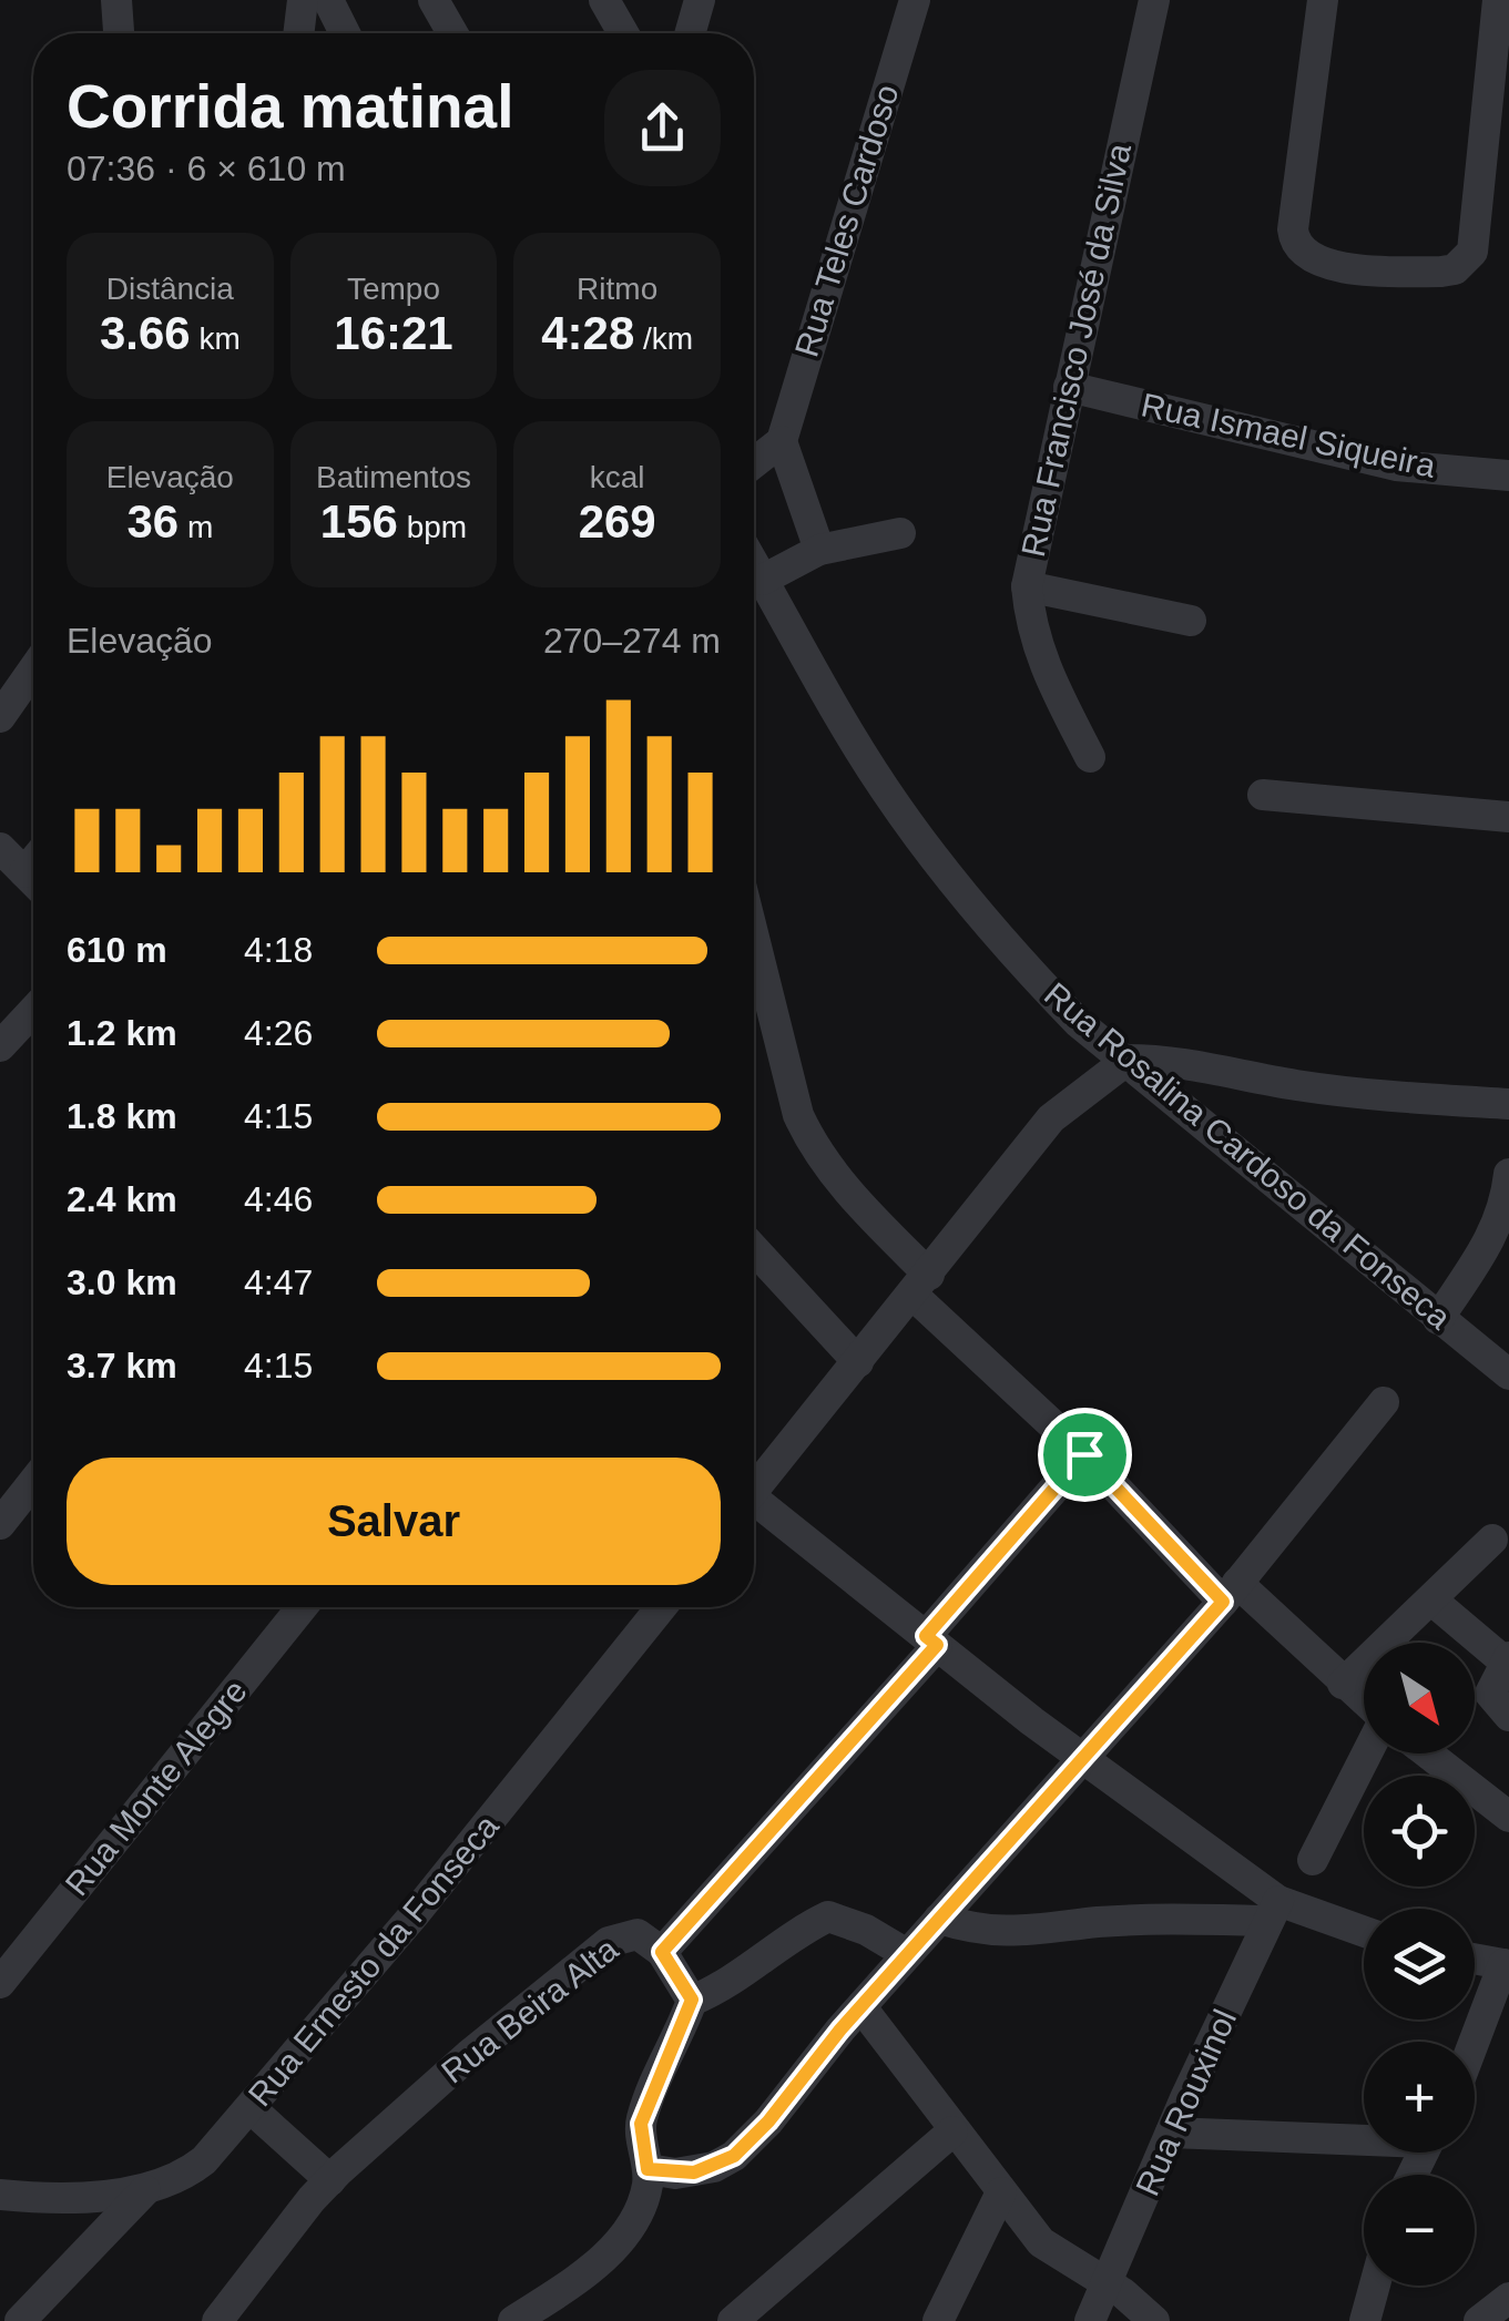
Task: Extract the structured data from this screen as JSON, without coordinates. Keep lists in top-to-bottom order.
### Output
{
  "streets": {
    "street": [
      "Rua Teles Cardoso",
      "Rua Francisco José da Silva",
      "Rua Ismael Siqueira",
      "Rua Rosalina Cardoso da Fonseca",
      "Rua Monte Alegre",
      "Rua Ernesto da Fonseca",
      "Rua Beira Alta",
      "Rua Rouxinol"
    ]
  },
  "crossings": [
    ["Rua Francisco José da Silva", "Rua Ismael Siqueira"]
  ],
  "north": "bottom right",
  "page": {
    "heading": ["Corrida matinal", "07:36 · 6 × 610 m"],
    "stats": [
      ["Distância", "3.66 km"],
      ["Tempo", "16:21"],
      ["Ritmo", "4:28 /km"],
      ["Elevação", "36 m"],
      ["Batimentos", "156 bpm"],
      ["kcal", "269"]
    ],
    "chart": ["Elevação", "270–274 m"],
    "list": [
      {
        "name": "610 m",
        "note": "4:18"
      },
      {
        "name": "1.2 km",
        "note": "4:26"
      },
      {
        "name": "1.8 km",
        "note": "4:15"
      },
      {
        "name": "2.4 km",
        "note": "4:46"
      },
      {
        "name": "3.0 km",
        "note": "4:47"
      },
      {
        "name": "3.7 km",
        "note": "4:15"
      }
    ],
    "buttons": "Salvar",
    "map_buttons": ["+", "−"]
  }
}
